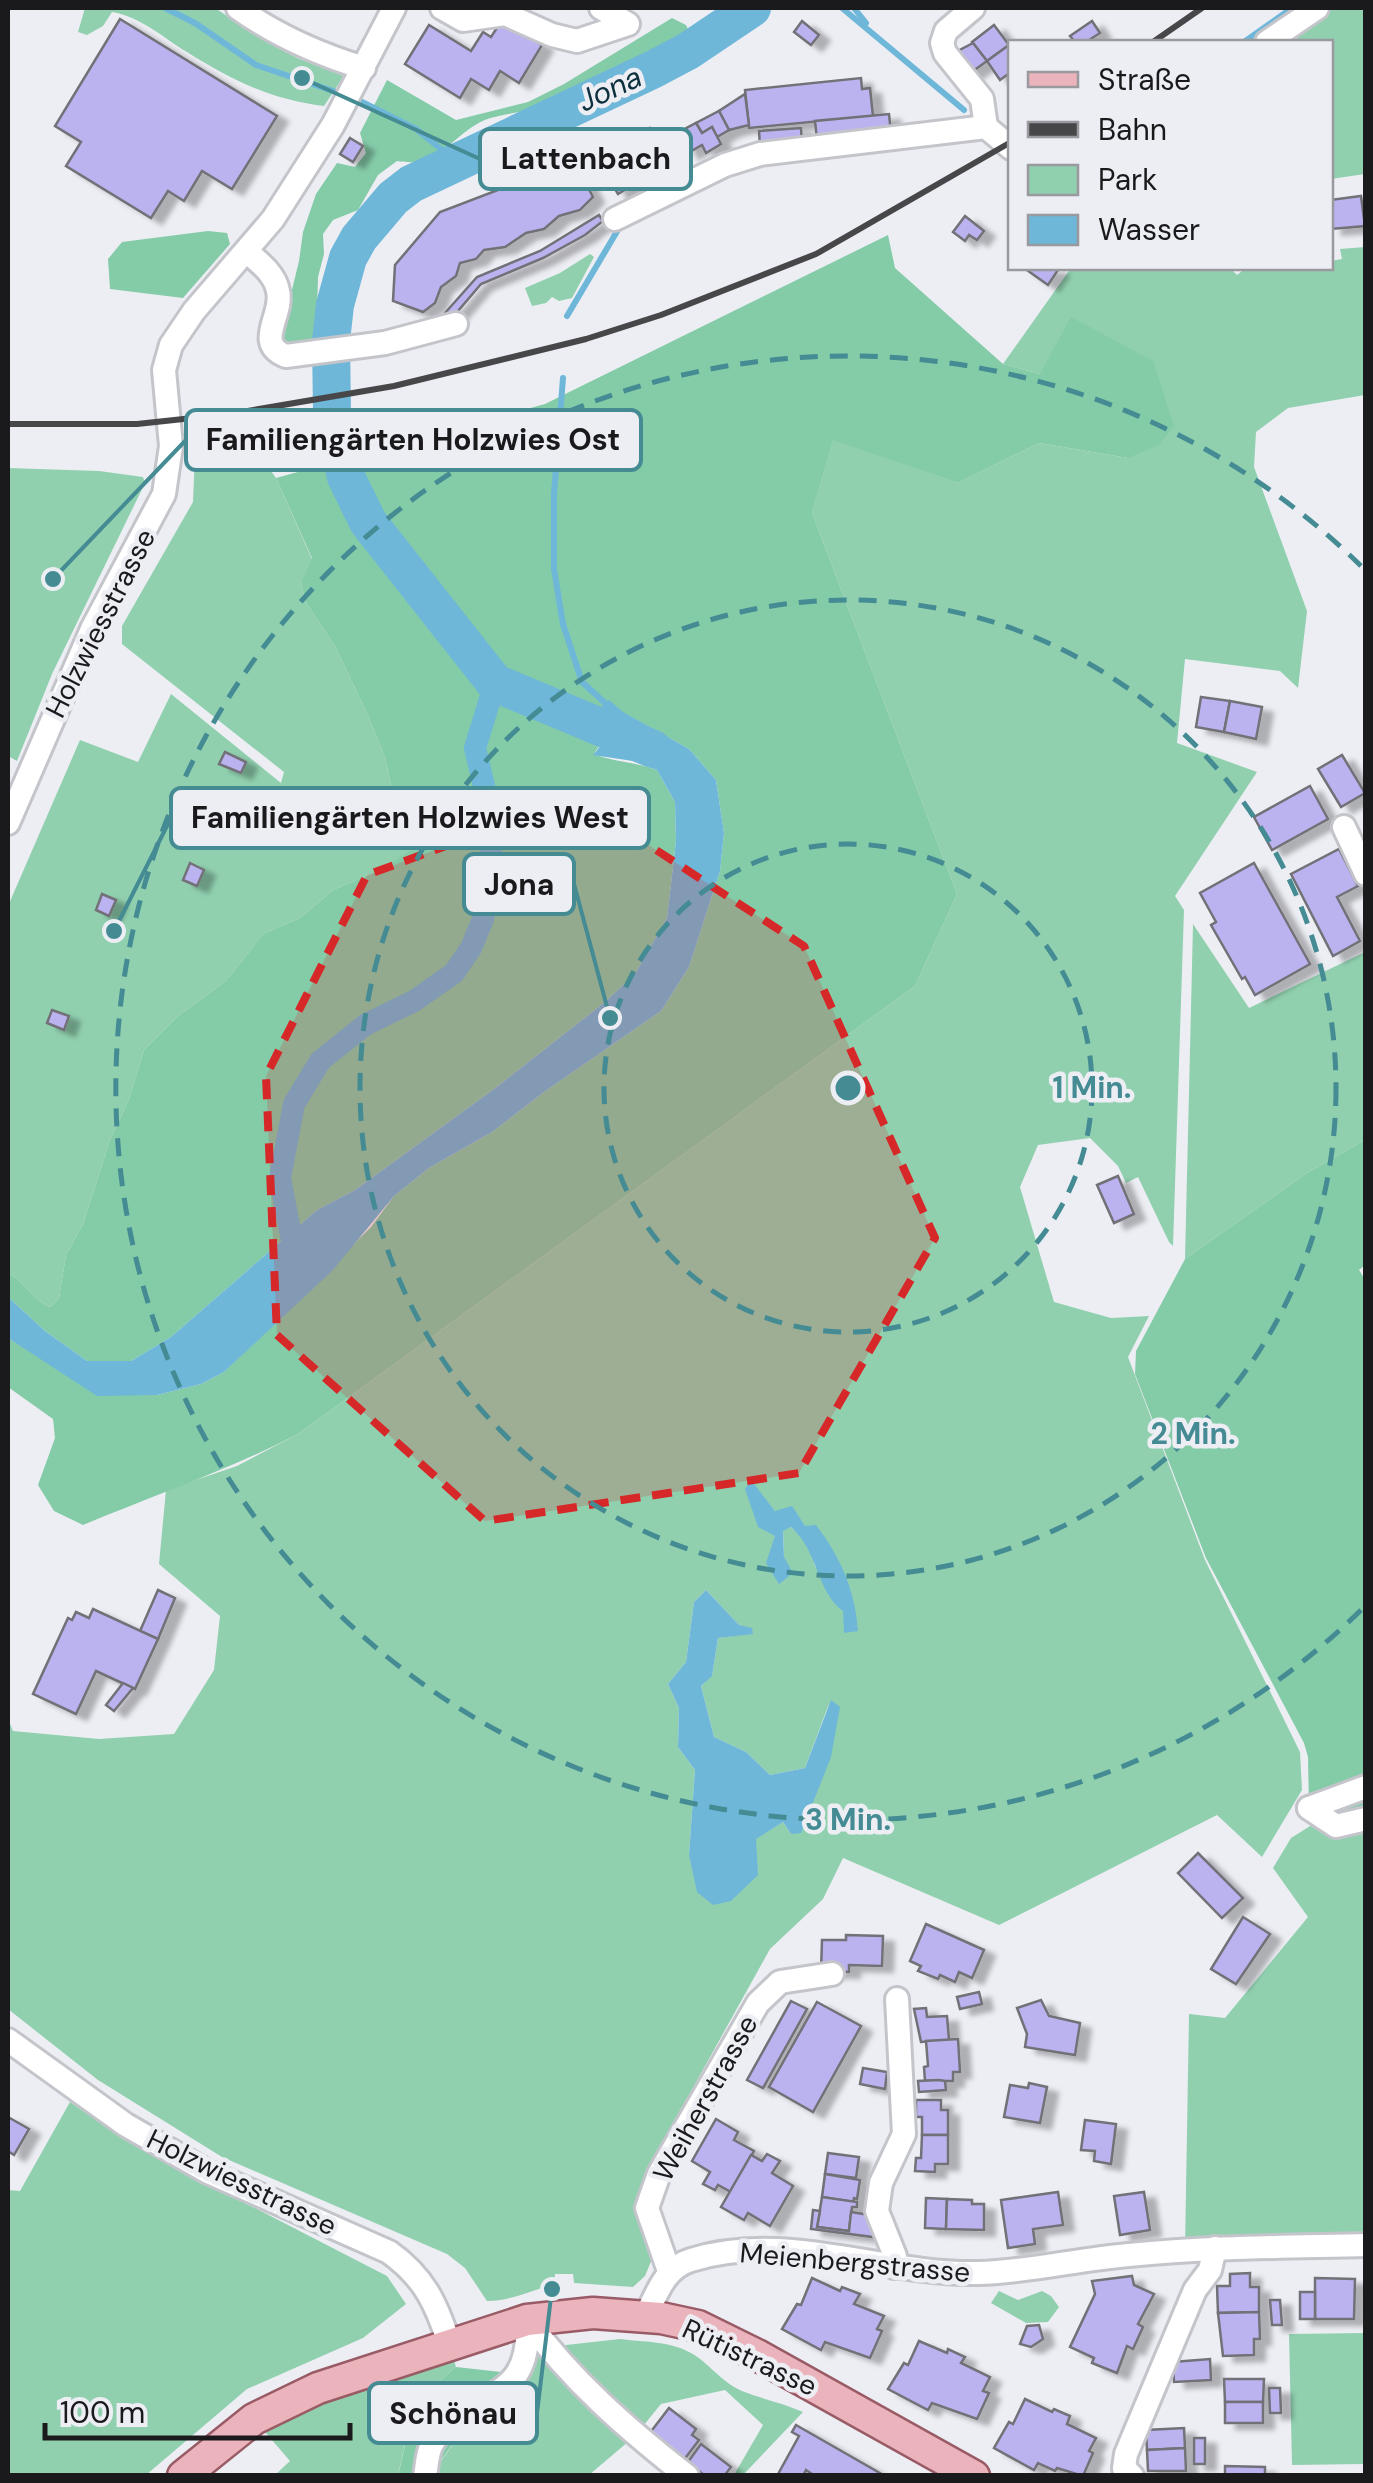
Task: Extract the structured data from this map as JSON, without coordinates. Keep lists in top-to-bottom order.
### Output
{
  "streets": {
    "main road": ["Rütistrasse"],
    "street": ["Holzwiesstrasse", "Weiherstrasse", "Meienbergstrasse"]
  },
  "crossings": [
    ["Holzwiesstrasse", "Rütistrasse"],
    ["Weiherstrasse", "Meienbergstrasse"]
  ],
  "water": ["Jona"],
  "places": [
    "Lattenbach",
    "Familiengärten Holzwies Ost",
    "Familiengärten Holzwies West",
    "Jona",
    "Schönau"
  ],
  "legend": [
    "Straße",
    "Bahn",
    "Park",
    "Wasser"
  ],
  "scale_bar": "100 m",
  "rings": ["1 Min.", "2 Min.", "3 Min."]
}
